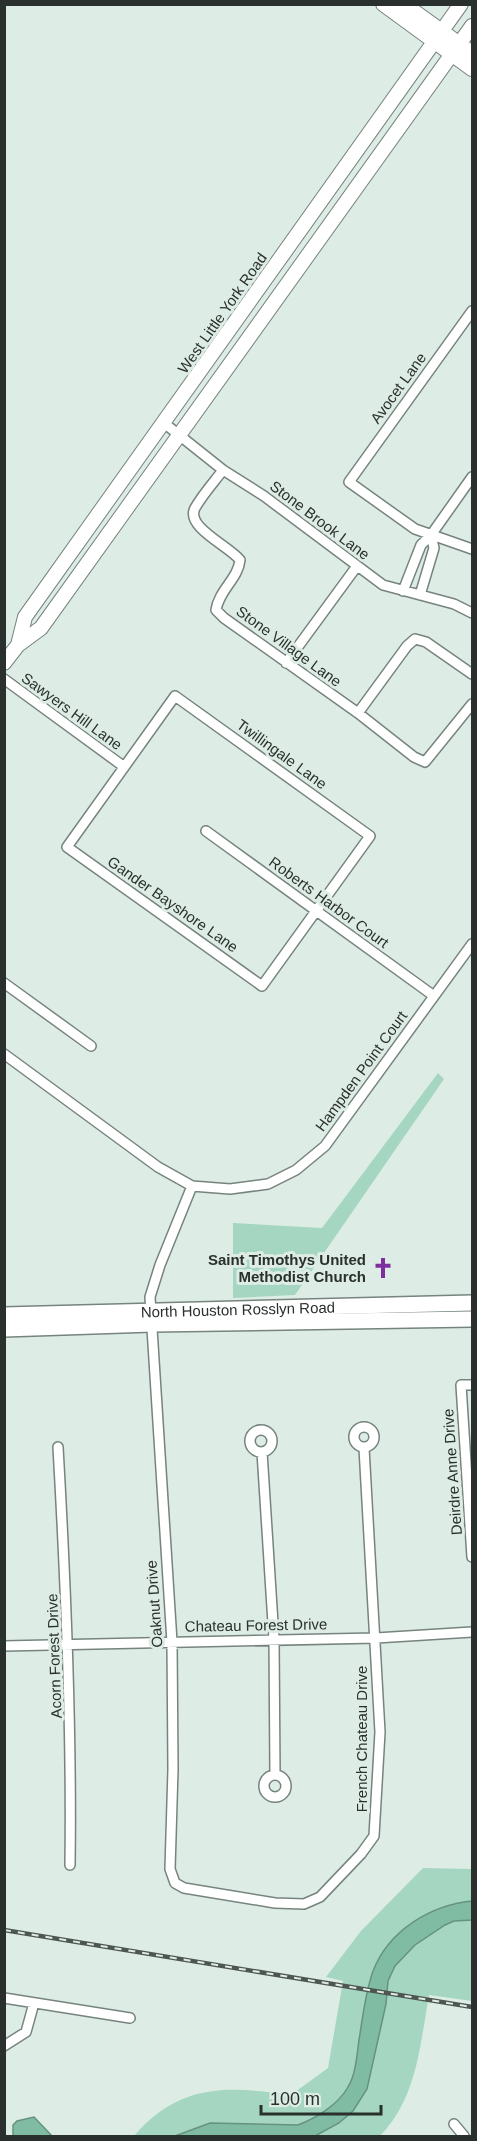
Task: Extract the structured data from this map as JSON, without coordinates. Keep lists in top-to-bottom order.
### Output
{
  "streets": {
    "main road": ["West Little York Road", "North Houston Rosslyn Road"],
    "street": [
      "Avocet Lane",
      "Stone Brook Lane",
      "Stone Village Lane",
      "Sawyers Hill Lane",
      "Twillingale Lane",
      "Roberts Harbor Court",
      "Gander Bayshore Lane",
      "Hampden Point Court",
      "Deirdre Anne Drive",
      "Oaknut Drive",
      "Chateau Forest Drive",
      "Acorn Forest Drive",
      "French Chateau Drive"
    ]
  },
  "crossings": [
    ["West Little York Road", "Stone Brook Lane"],
    ["Stone Brook Lane", "Stone Village Lane"],
    ["Sawyers Hill Lane", "Twillingale Lane"],
    ["Sawyers Hill Lane", "Gander Bayshore Lane"],
    ["Twillingale Lane", "Roberts Harbor Court"],
    ["Twillingale Lane", "Gander Bayshore Lane"],
    ["Roberts Harbor Court", "Gander Bayshore Lane"],
    ["Roberts Harbor Court", "Hampden Point Court"],
    ["Hampden Point Court", "Oaknut Drive"],
    ["North Houston Rosslyn Road", "Oaknut Drive"],
    ["Oaknut Drive", "Chateau Forest Drive"],
    ["Oaknut Drive", "French Chateau Drive"],
    ["Chateau Forest Drive", "Acorn Forest Drive"],
    ["Chateau Forest Drive", "French Chateau Drive"]
  ],
  "places": {
    "church": ["Saint Timothys United Methodist Church"]
  },
  "scale_bar": "100 m"
}
